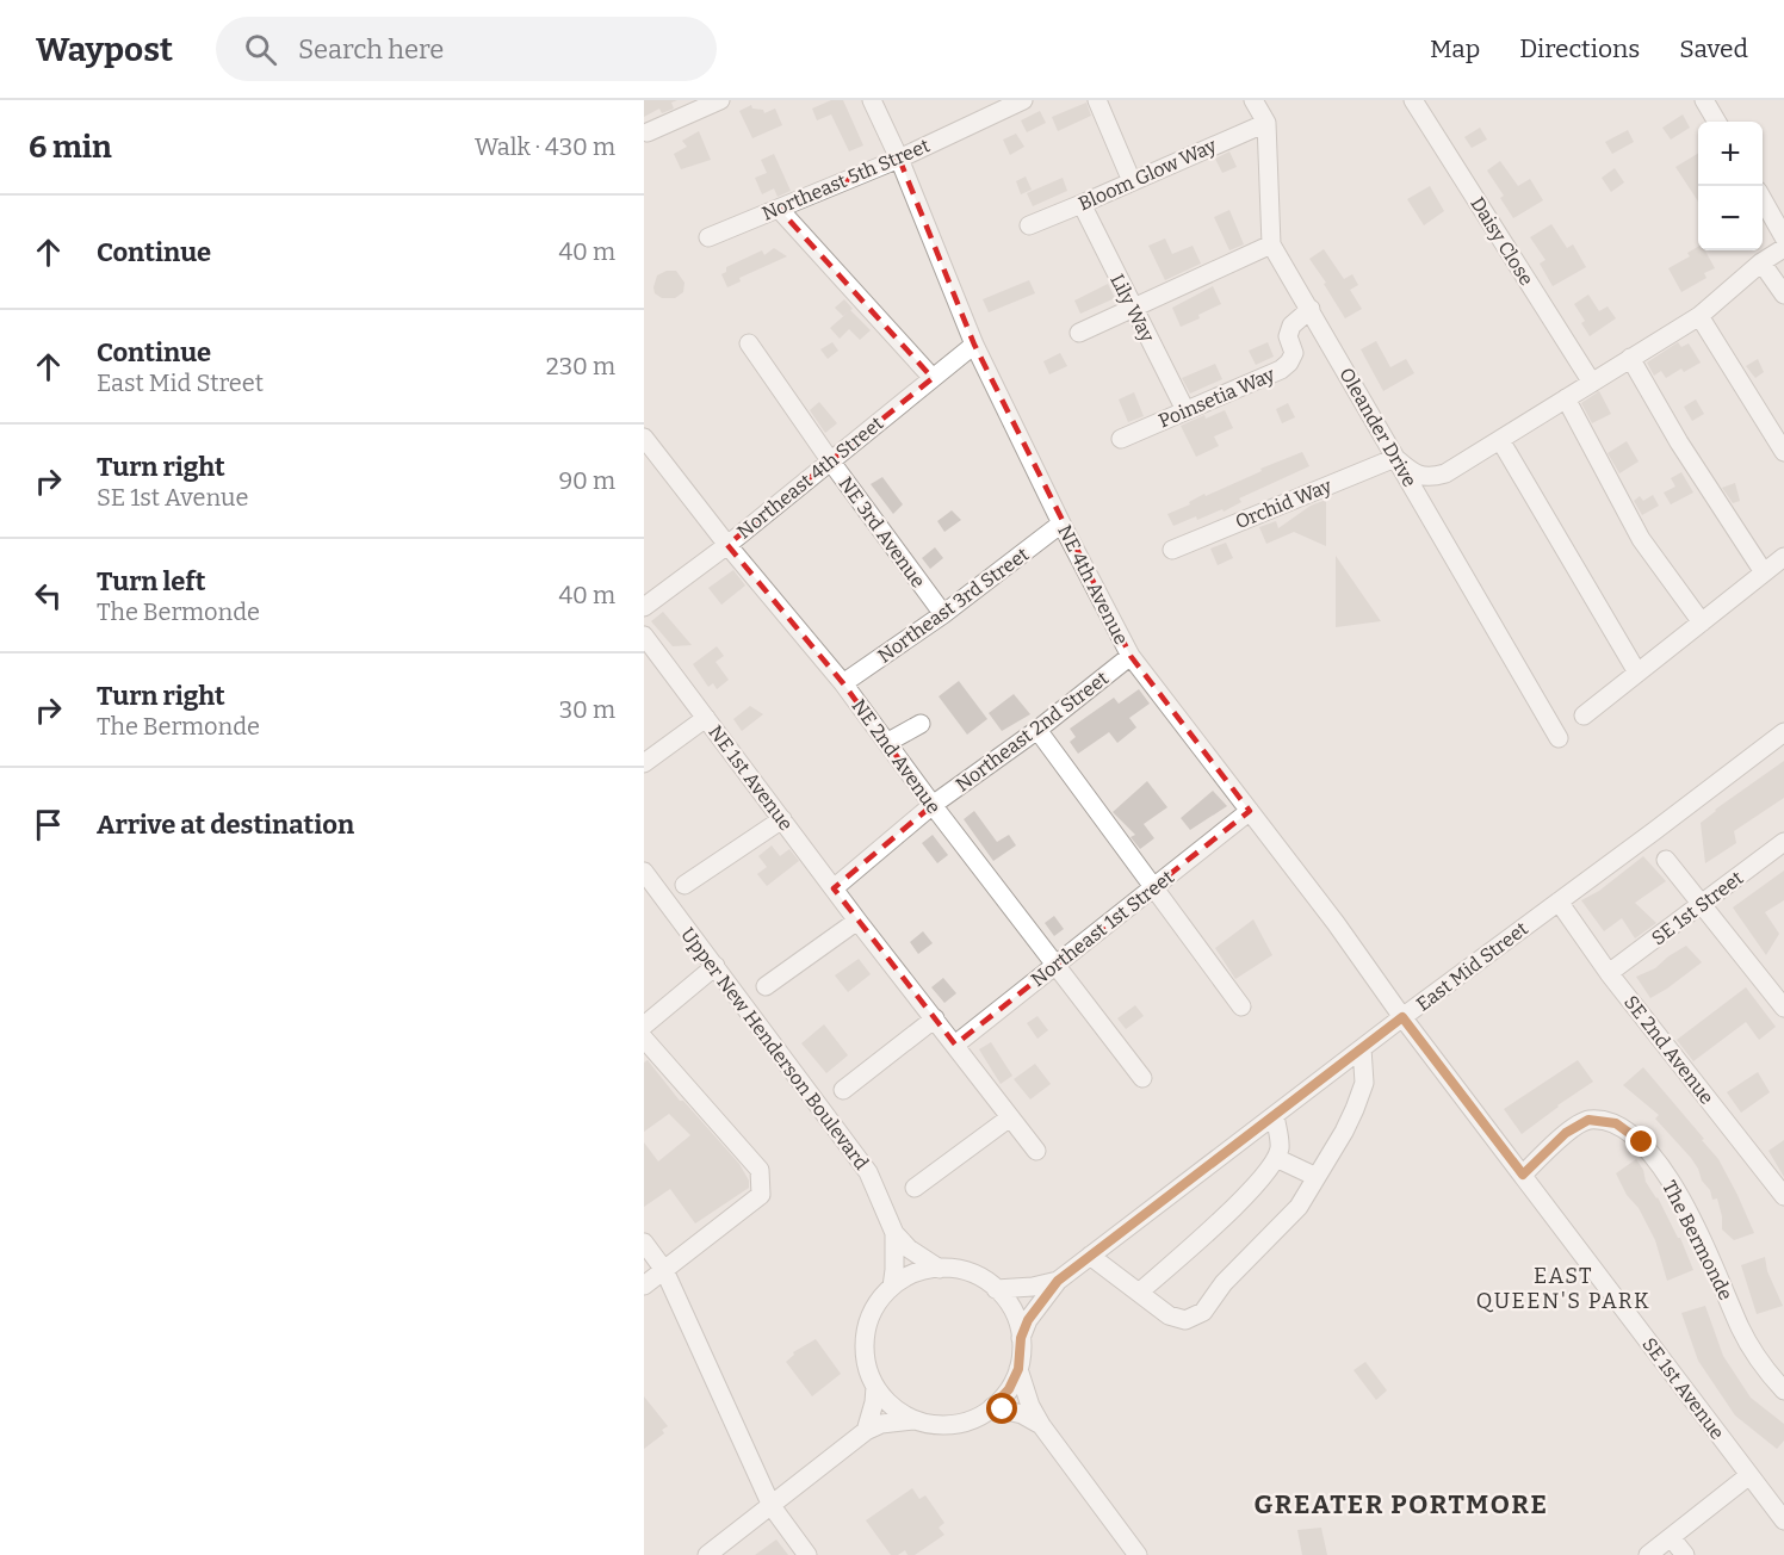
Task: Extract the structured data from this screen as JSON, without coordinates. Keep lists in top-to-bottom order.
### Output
{
  "streets": {
    "street": [
      "Bloom Glow Way",
      "Northeast 5th Street",
      "Daisy Close",
      "Lily Way",
      "Poinsetia Way",
      "Oleander Drive",
      "Northeast 4th Street",
      "Orchid Way",
      "NE 3rd Avenue",
      "NE 4th Avenue",
      "Northeast 3rd Street",
      "Northeast 2nd Street",
      "NE 2nd Avenue",
      "NE 1st Avenue",
      "SE 1st Street",
      "Northeast 1st Street",
      "East Mid Street",
      "Upper New Henderson Boulevard",
      "SE 2nd Avenue",
      "The Bermonde",
      "SE 1st Avenue"
    ]
  },
  "crossings": [
    ["Bloom Glow Way", "Lily Way"],
    ["Bloom Glow Way", "Oleander Drive"],
    ["Northeast 5th Street", "NE 4th Avenue"],
    ["Lily Way", "Poinsetia Way"],
    ["Poinsetia Way", "Oleander Drive"],
    ["Oleander Drive", "Orchid Way"],
    ["Northeast 4th Street", "NE 3rd Avenue"],
    ["Northeast 4th Street", "NE 4th Avenue"],
    ["Northeast 4th Street", "NE 2nd Avenue"],
    ["NE 3rd Avenue", "Northeast 3rd Street"],
    ["NE 4th Avenue", "Northeast 3rd Street"],
    ["NE 4th Avenue", "Northeast 2nd Street"],
    ["NE 4th Avenue", "Northeast 1st Street"],
    ["NE 4th Avenue", "East Mid Street"],
    ["NE 4th Avenue", "SE 1st Avenue"],
    ["Northeast 3rd Street", "NE 2nd Avenue"],
    ["Northeast 2nd Street", "NE 2nd Avenue"],
    ["Northeast 2nd Street", "NE 1st Avenue"],
    ["NE 2nd Avenue", "Northeast 1st Street"],
    ["NE 1st Avenue", "Northeast 1st Street"],
    ["SE 1st Street", "SE 2nd Avenue"],
    ["East Mid Street", "Upper New Henderson Boulevard"],
    ["East Mid Street", "SE 2nd Avenue"],
    ["East Mid Street", "SE 1st Avenue"],
    ["The Bermonde", "SE 1st Avenue"]
  ],
  "districts": ["EAST QUEEN'S PARK", "GREATER PORTMORE"],
  "page": {
    "header": "Waypost",
    "search": "Search here",
    "nav": ["Map", "Directions", "Saved"],
    "heading": ["6 min", "Walk · 430 m"],
    "map_buttons": ["+", "−"],
    "list": [
      ["Continue", "40 m"],
      ["Continue", "East Mid Street", "230 m"],
      ["Turn right", "SE 1st Avenue", "90 m"],
      ["Turn left", "The Bermonde", "40 m"],
      ["Turn right", "The Bermonde", "30 m"],
      "Arrive at destination"
    ]
  }
}
